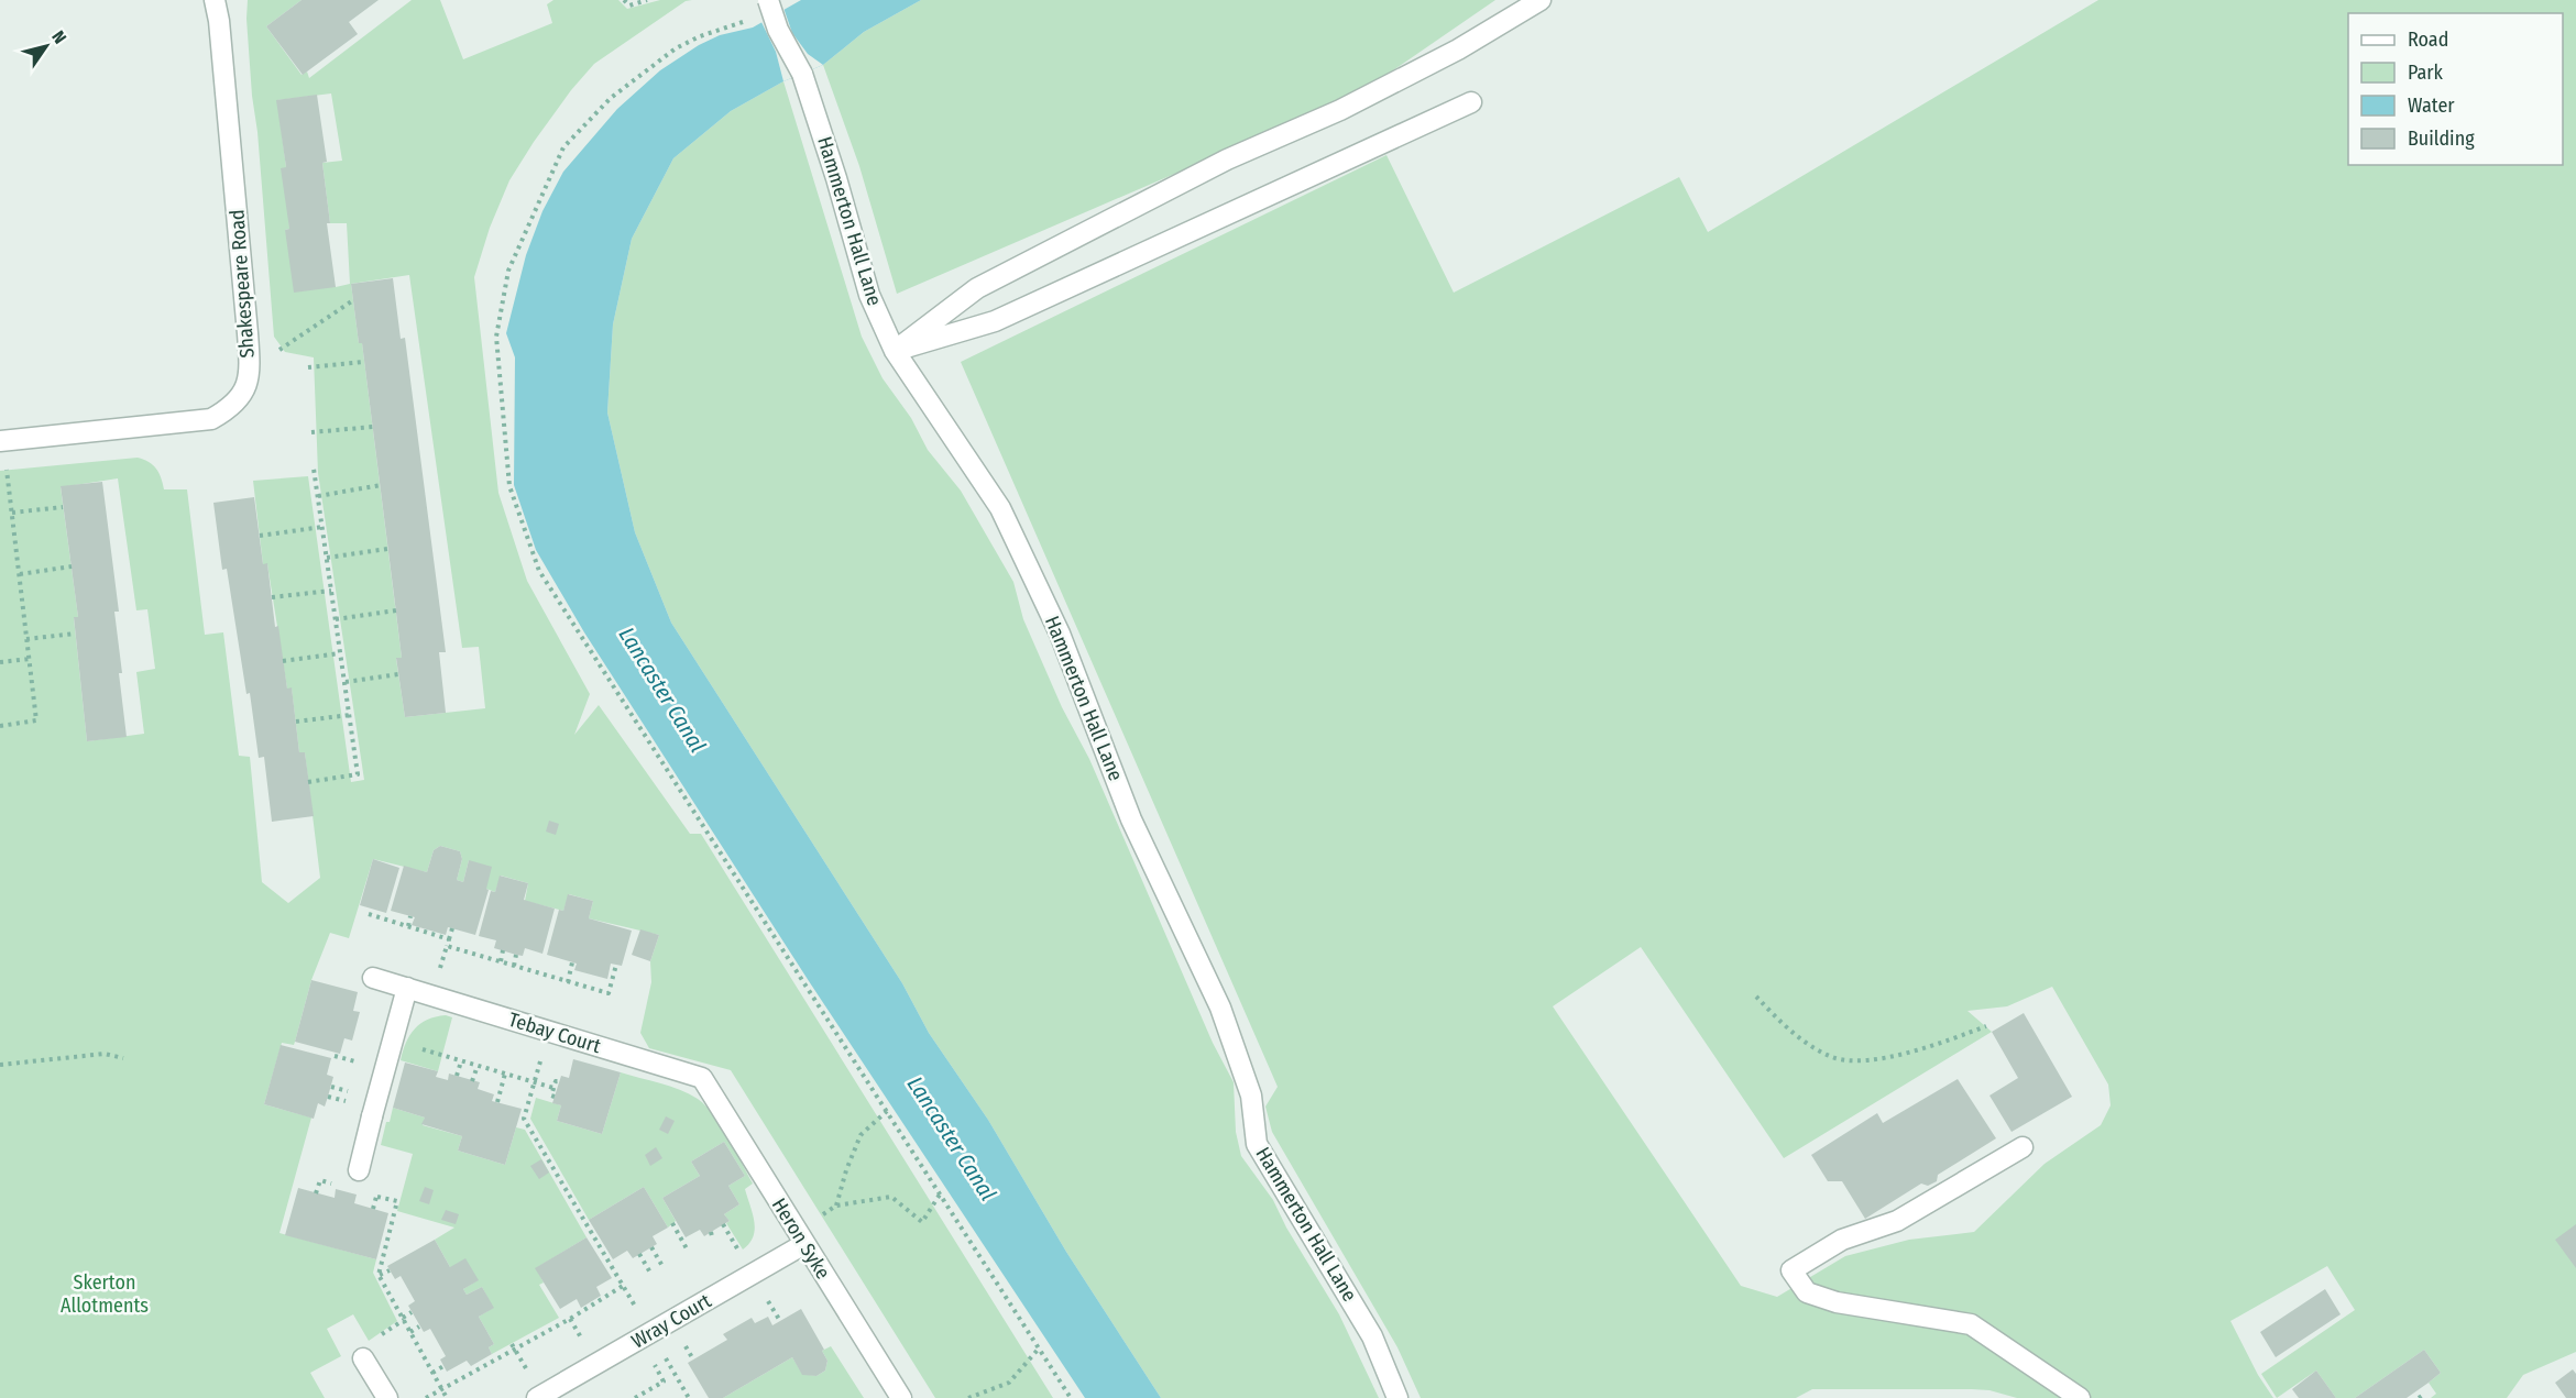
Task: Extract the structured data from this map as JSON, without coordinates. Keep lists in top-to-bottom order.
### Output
{
  "streets": {
    "street": [
      "Hammerton Hall Lane",
      "Shakespeare Road",
      "Tebay Court",
      "Heron Syke",
      "Wray Court"
    ]
  },
  "crossings": [
    ["Tebay Court", "Heron Syke"],
    ["Heron Syke", "Wray Court"]
  ],
  "water": ["Lancaster Canal"],
  "parks": ["Skerton Allotments"],
  "legend": [
    "Road",
    "Park",
    "Water",
    "Building"
  ],
  "north": "top right"
}
